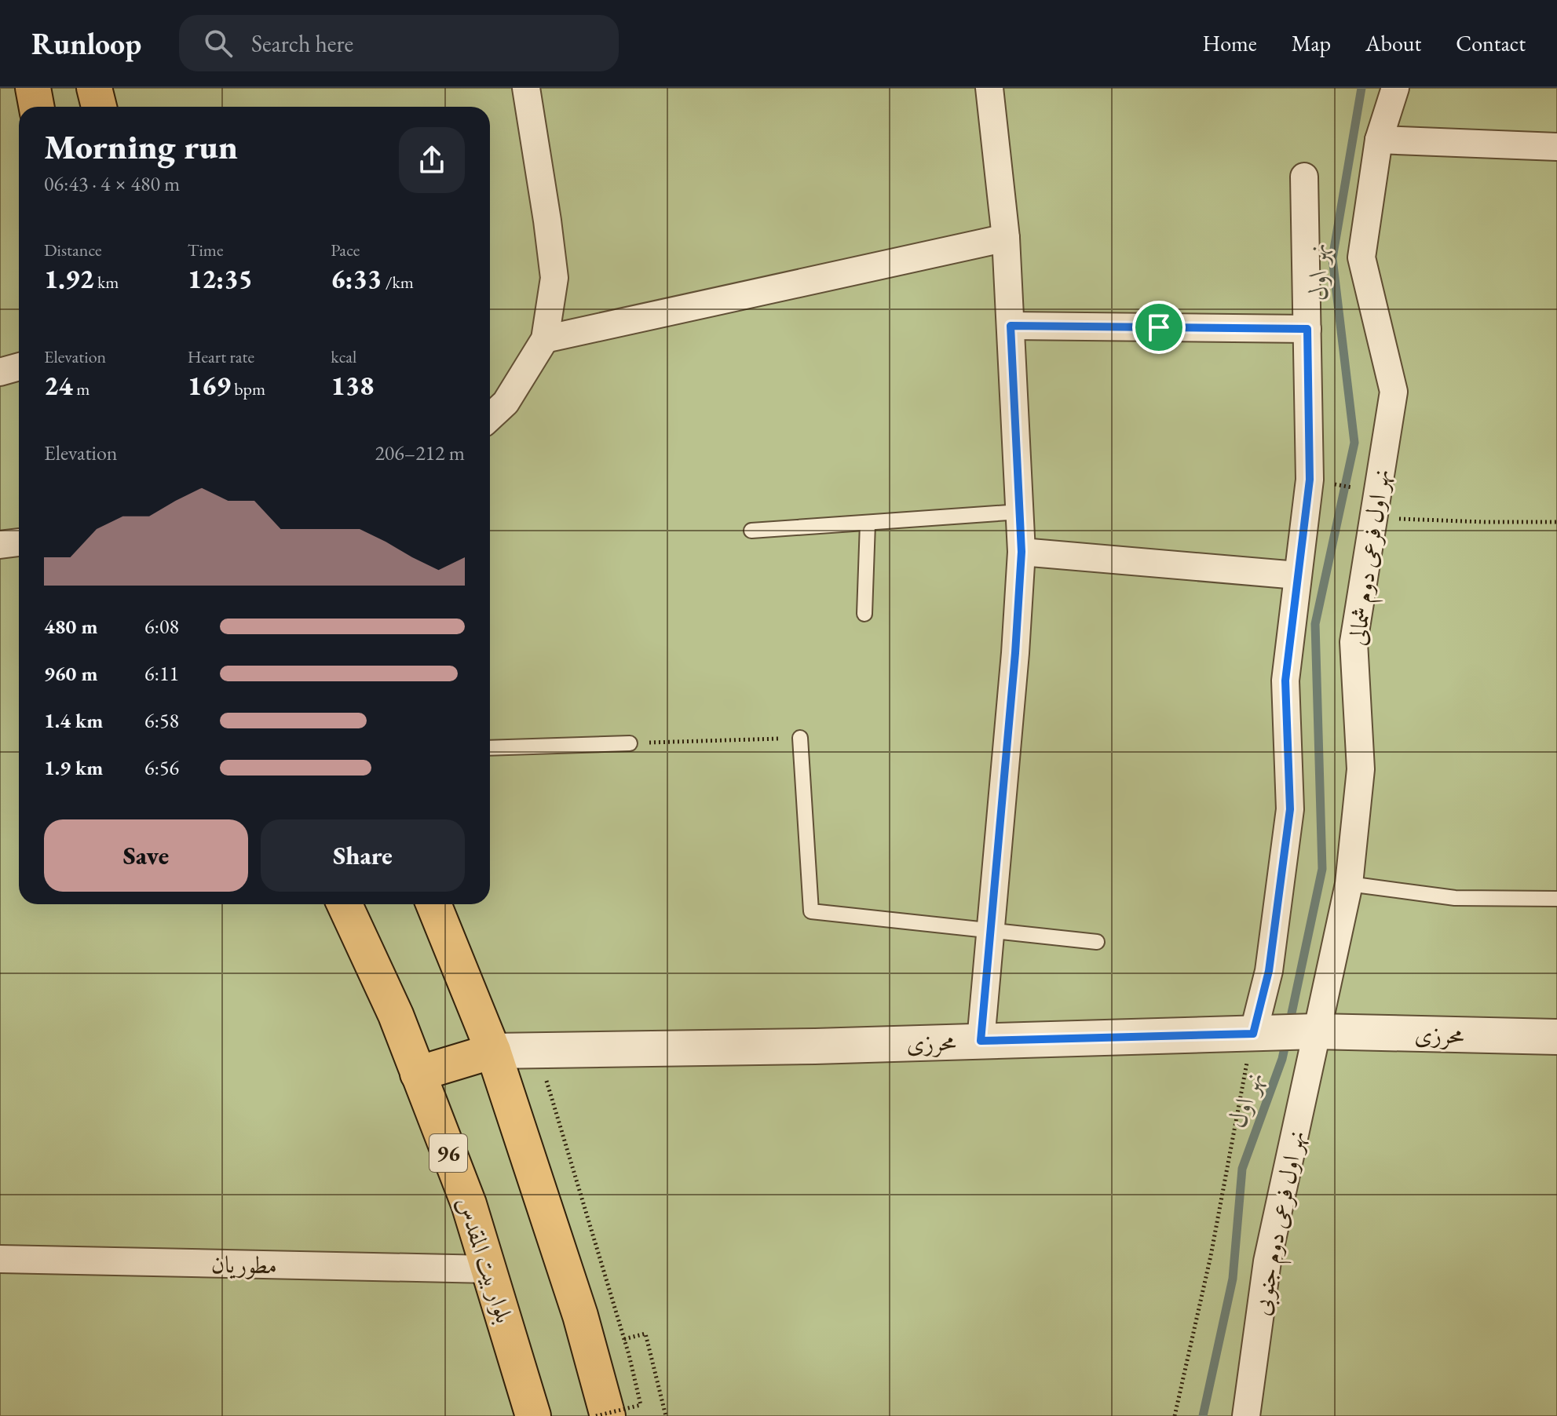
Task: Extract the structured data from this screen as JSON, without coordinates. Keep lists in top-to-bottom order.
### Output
{
  "streets": {
    "main road": ["96", "بلوار بیت المقدس"],
    "street": [
      "نهر اول فرعی دوم شمالی",
      "محرزی",
      "نهر اول فرعی دوم جنوبی",
      "مطوریان"
    ]
  },
  "crossings": [
    ["نهر اول فرعی دوم شمالی", "محرزی"],
    ["نهر اول فرعی دوم شمالی", "نهر اول فرعی دوم جنوبی"],
    ["محرزی", "نهر اول فرعی دوم جنوبی"],
    ["بلوار بیت المقدس", "مطوریان"]
  ],
  "water": ["نهر اول"],
  "page": {
    "header": "Runloop",
    "search": "Search here",
    "nav": [
      "Home",
      "Map",
      "About",
      "Contact"
    ],
    "heading": ["Morning run", "06:43 · 4 × 480 m"],
    "stats": [
      ["Distance", "1.92 km"],
      ["Time", "12:35"],
      ["Pace", "6:33 /km"],
      ["Elevation", "24 m"],
      ["Heart rate", "169 bpm"],
      ["kcal", "138"]
    ],
    "chart": ["Elevation", "206–212 m"],
    "list": [
      {
        "name": "480 m",
        "note": "6:08"
      },
      {
        "name": "960 m",
        "note": "6:11"
      },
      {
        "name": "1.4 km",
        "note": "6:58"
      },
      {
        "name": "1.9 km",
        "note": "6:56"
      }
    ],
    "buttons": ["Save", "Share"]
  }
}
